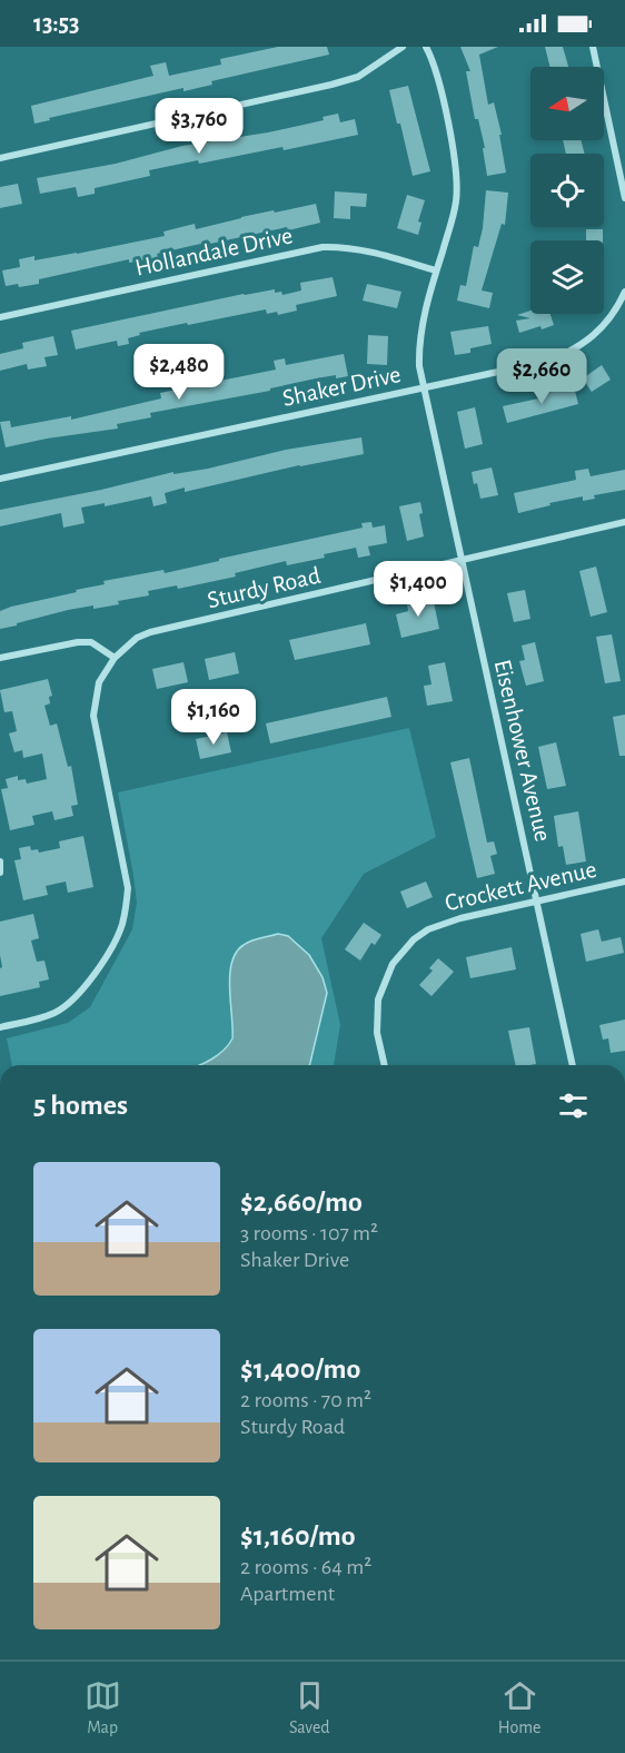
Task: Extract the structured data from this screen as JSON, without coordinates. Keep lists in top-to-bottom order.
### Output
{
  "streets": {
    "street": [
      "Hollandale Drive",
      "Shaker Drive",
      "Sturdy Road",
      "Eisenhower Avenue",
      "Crockett Avenue"
    ]
  },
  "crossings": [
    ["Hollandale Drive", "Eisenhower Avenue"],
    ["Shaker Drive", "Eisenhower Avenue"],
    ["Sturdy Road", "Eisenhower Avenue"],
    ["Eisenhower Avenue", "Crockett Avenue"]
  ],
  "north": "left",
  "page": {
    "status": "13:53",
    "price": [
      "$3,760",
      "$2,480",
      "$2,660",
      "$1,400",
      "$1,160"
    ],
    "heading": "5 homes",
    "list": [
      {
        "name": "$2,660/mo",
        "note": "3 rooms · 107 m² · Shaker Drive"
      },
      {
        "name": "$1,400/mo",
        "note": "2 rooms · 70 m² · Sturdy Road"
      },
      {
        "name": "$1,160/mo",
        "note": "2 rooms · 64 m² · Apartment"
      }
    ],
    "tabs": ["Map", "Saved", "Home"]
  }
}
